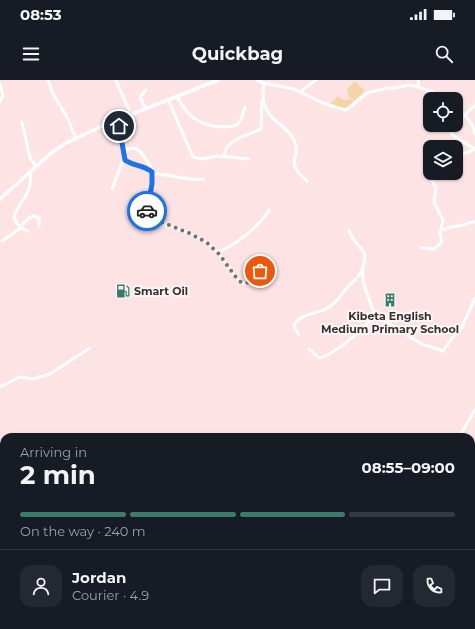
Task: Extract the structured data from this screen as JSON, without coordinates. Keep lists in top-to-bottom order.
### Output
{
  "places": {
    "fuel station": ["Smart Oil"],
    "building": ["Kibeta English Medium Primary School"]
  },
  "page": {
    "status": "08:53",
    "header": "Quickbag",
    "heading": ["2 min", "Arriving in", "08:55–09:00"],
    "panel": ["Jordan", "Courier · 4.9"],
    "bar": "On the way · 240 m"
  }
}
